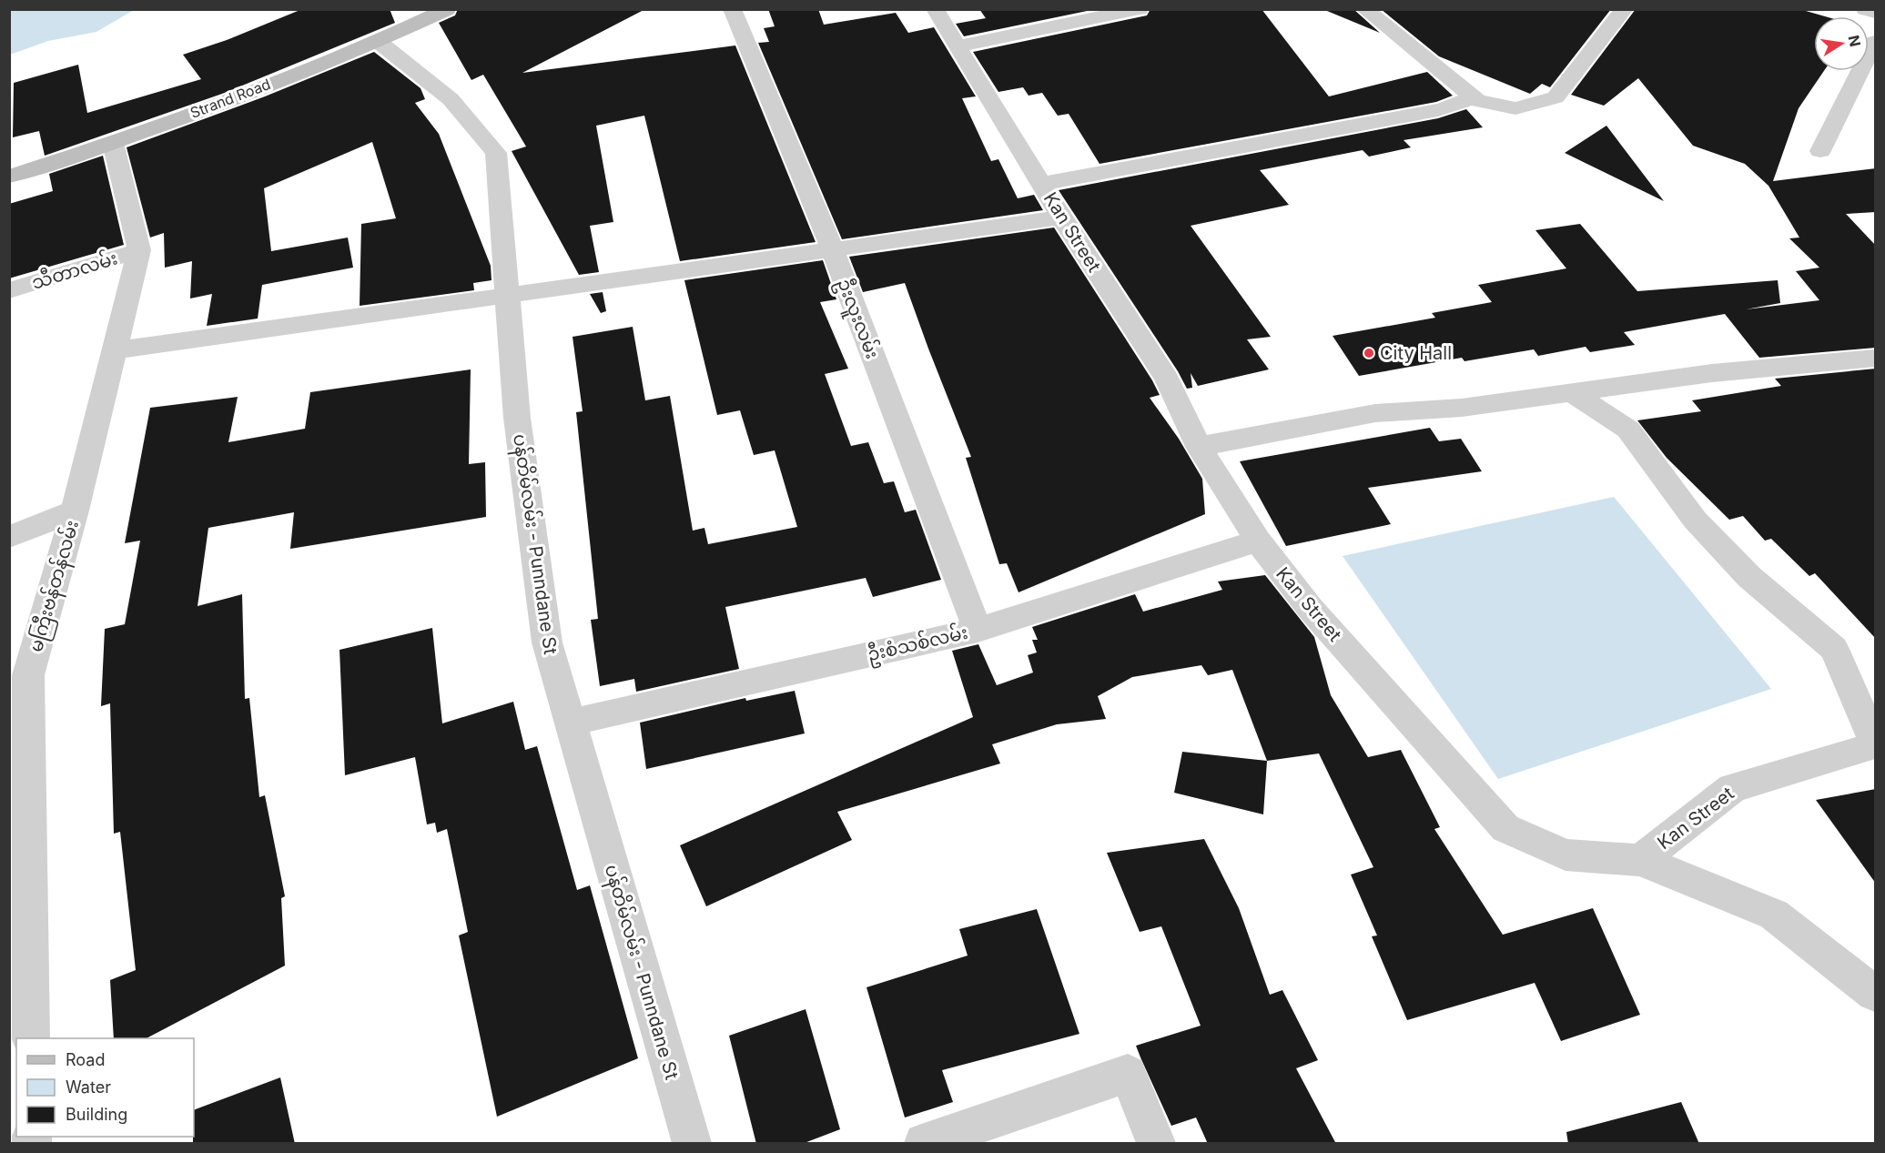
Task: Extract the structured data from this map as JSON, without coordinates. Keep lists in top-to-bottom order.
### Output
{
  "streets": {
    "main road": ["Strand Road"],
    "street": [
      "Kan Street",
      "သီတာလမ်း",
      "ဦးလူးလမ်း",
      "ပန်တိမ်လမ်း - Punndane St",
      "မကြီးဗန်တန်လမ်း",
      "ဦးစံသစ်လမ်း"
    ]
  },
  "crossings": [
    ["Strand Road", "ပန်တိမ်လမ်း - Punndane St"],
    ["Strand Road", "မကြီးဗန်တန်လမ်း"],
    ["Kan Street", "ဦးစံသစ်လမ်း"],
    ["သီတာလမ်း", "မကြီးဗန်တန်လမ်း"],
    ["ဦးလူးလမ်း", "ဦးစံသစ်လမ်း"],
    ["ပန်တိမ်လမ်း - Punndane St", "ဦးစံသစ်လမ်း"]
  ],
  "places": ["City Hall"],
  "legend": ["Road", "Water", "Building"],
  "north": "right"
}
